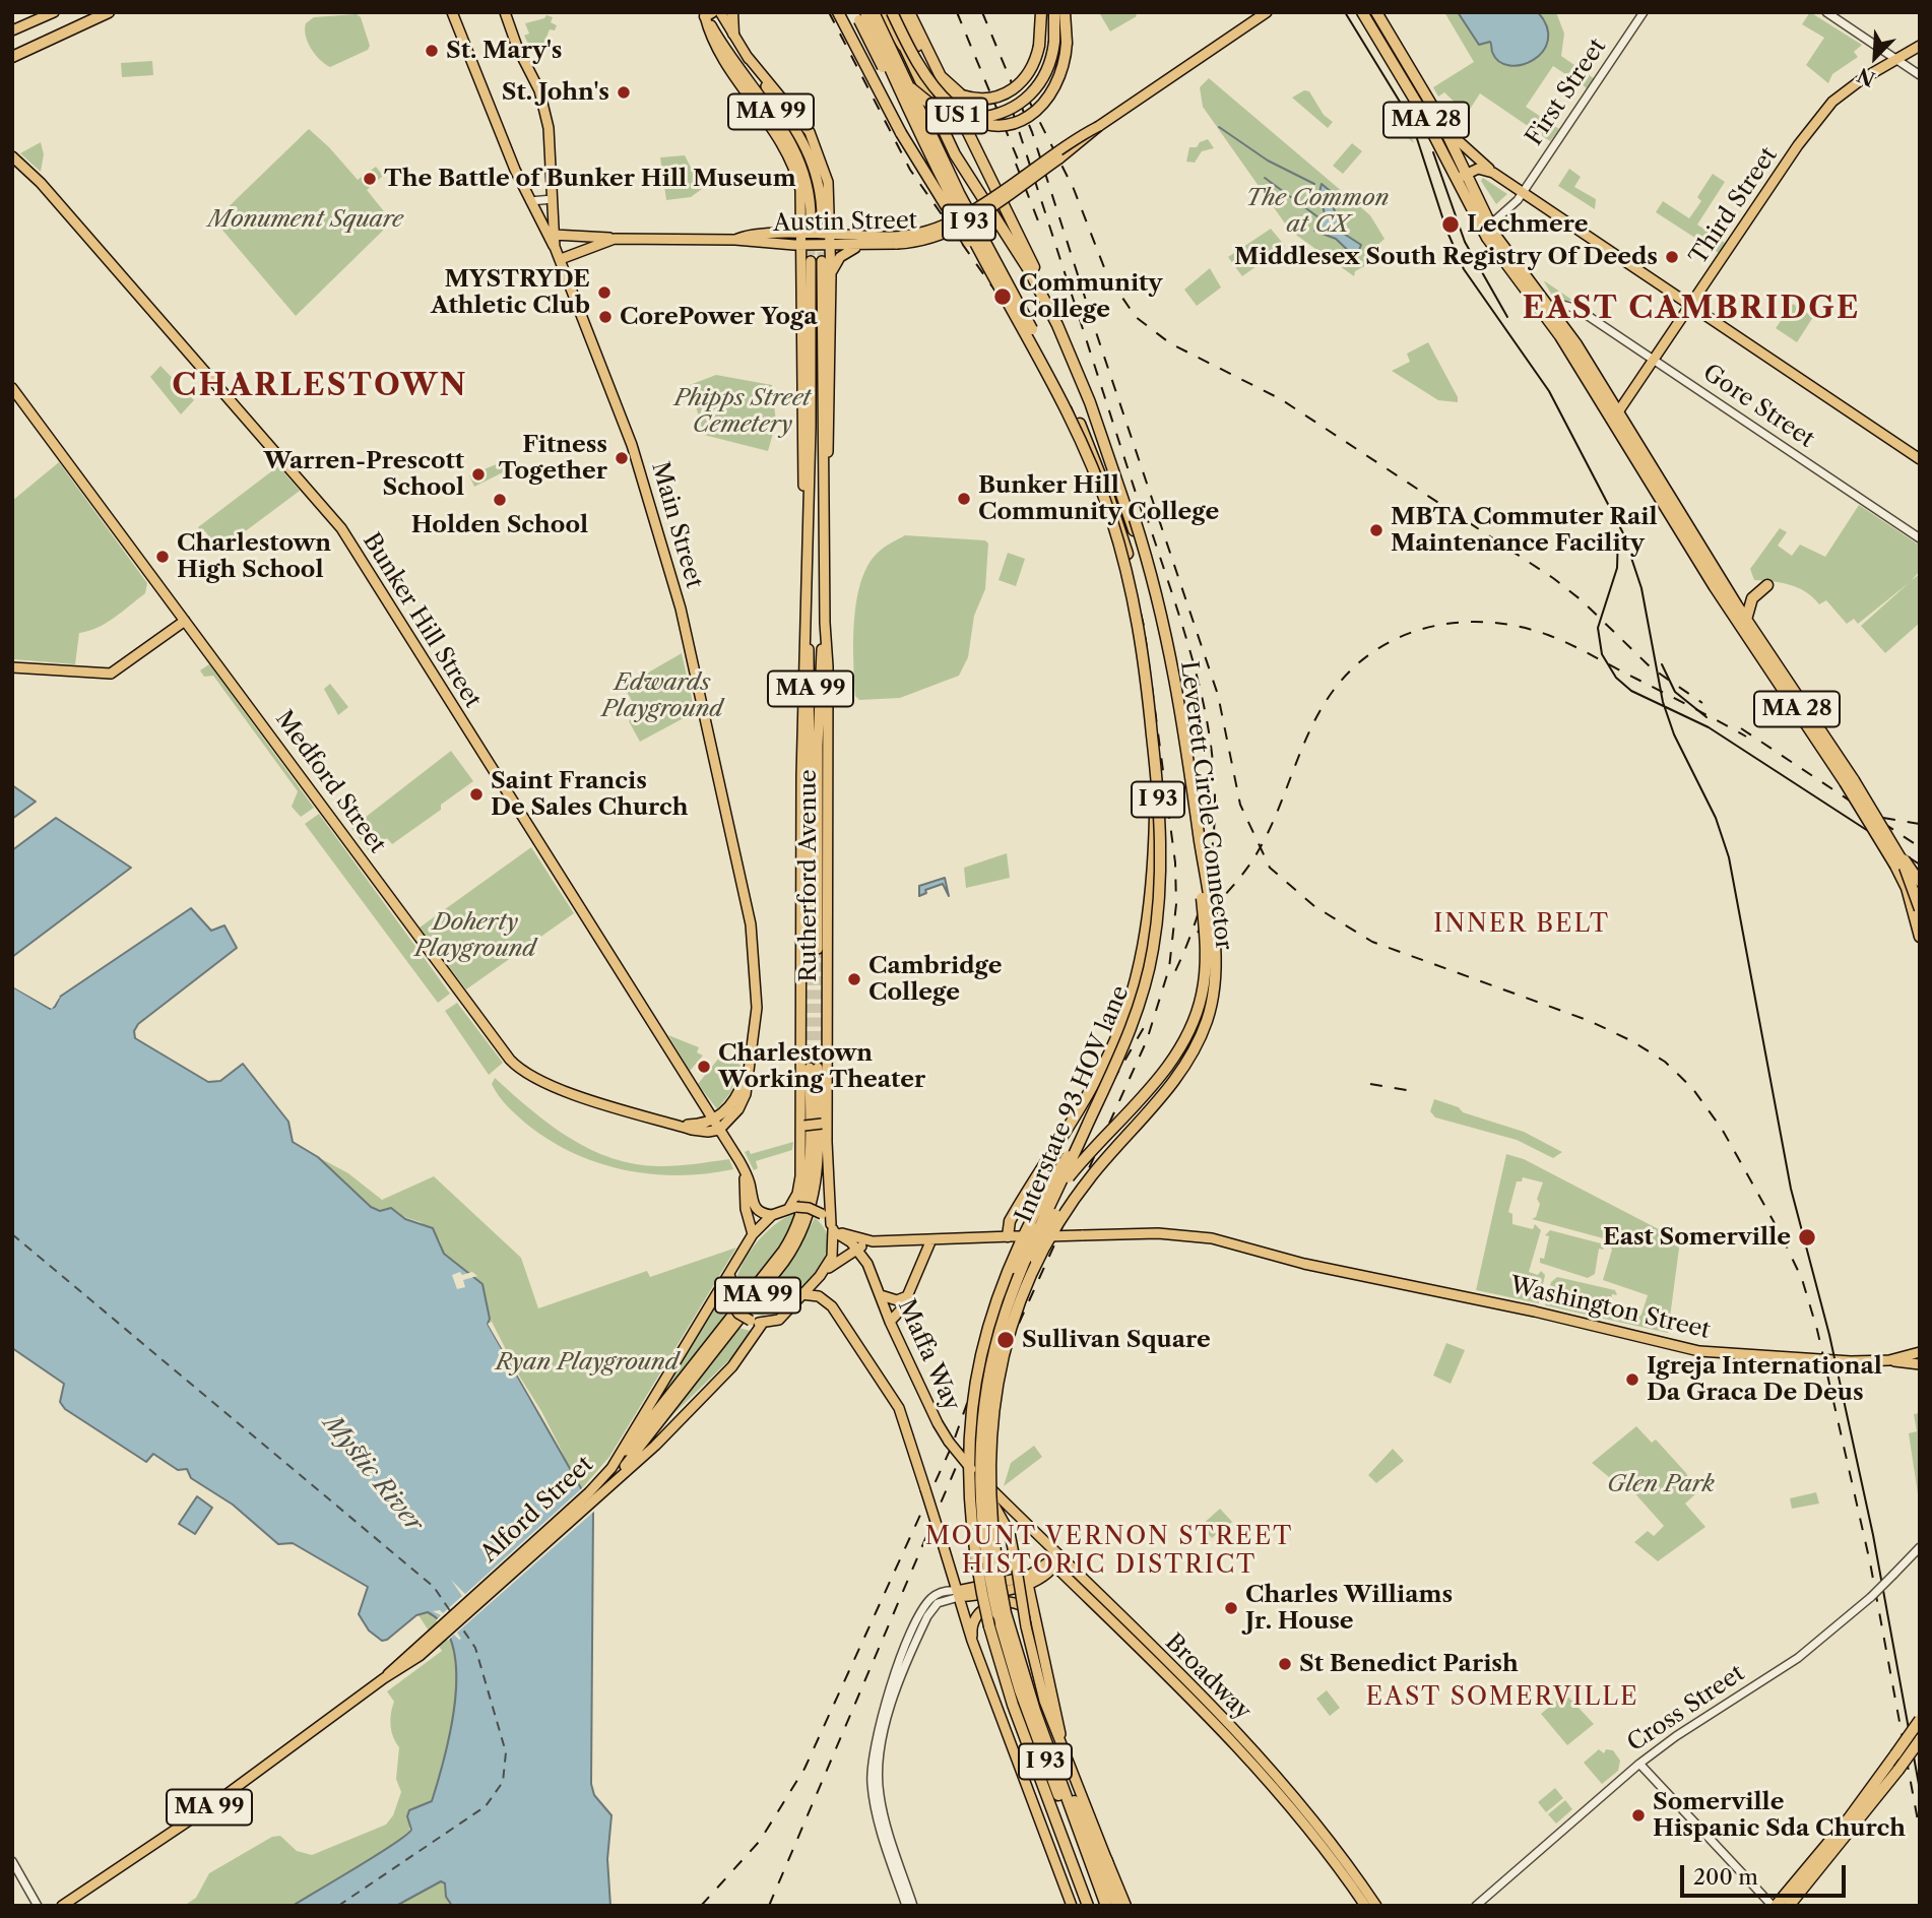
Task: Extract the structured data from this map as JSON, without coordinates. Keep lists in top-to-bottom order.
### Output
{
  "streets": {
    "highway": [
      "US 1",
      "MA 28",
      "I 93",
      "Leverett Circle Connector",
      "Interstate 93 HOV lane"
    ],
    "main road": [
      "MA 99",
      "Third Street",
      "Austin Street",
      "Main Street",
      "Bunker Hill Street",
      "Medford Street",
      "Rutherford Avenue",
      "Washington Street",
      "Maffa Way",
      "Alford Street",
      "Broadway"
    ],
    "street": ["First Street", "Gore Street", "Cross Street"]
  },
  "crossings": [
    ["First Street", "MA 28"],
    ["MA 99", "Rutherford Avenue"],
    ["MA 99", "Alford Street"],
    ["US 1", "I 93"],
    ["US 1", "Interstate 93 HOV lane"],
    ["MA 28", "Third Street"],
    ["MA 28", "Gore Street"],
    ["Third Street", "Gore Street"],
    ["Austin Street", "Main Street"],
    ["I 93", "Leverett Circle Connector"],
    ["I 93", "Interstate 93 HOV lane"],
    ["Main Street", "Bunker Hill Street"],
    ["Main Street", "Medford Street"],
    ["Bunker Hill Street", "Medford Street"],
    ["Rutherford Avenue", "Maffa Way"],
    ["Rutherford Avenue", "Alford Street"],
    ["Maffa Way", "Alford Street"],
    ["Maffa Way", "Broadway"]
  ],
  "districts": [
    "EAST CAMBRIDGE",
    "CHARLESTOWN",
    "INNER BELT",
    "MOUNT VERNON STREET HISTORIC DISTRICT",
    "EAST SOMERVILLE"
  ],
  "water": ["Mystic River"],
  "parks": [
    "The Common at CX",
    "Monument Square",
    "Phipps Street Cemetery",
    "Edwards Playground",
    "Doherty Playground",
    "Ryan Playground",
    "Glen Park"
  ],
  "places": [
    "St. Mary's",
    "St. John's",
    "The Battle of Bunker Hill Museum",
    "Lechmere",
    "Middlesex South Registry Of Deeds",
    "MYSTRYDE Athletic Club",
    "Community College",
    "CorePower Yoga",
    "Fitness Together",
    "Warren-Prescott School",
    "Bunker Hill Community College",
    "Holden School",
    "MBTA Commuter Rail Maintenance Facility",
    "Charlestown High School",
    "Saint Francis De Sales Church",
    "Cambridge College",
    "Charlestown Working Theater",
    "East Somerville",
    "Sullivan Square",
    "Igreja International Da Graca De Deus",
    "Charles Williams Jr. House",
    "St Benedict Parish",
    "Somerville Hispanic Sda Church"
  ],
  "scale_bar": "200 m",
  "north": "bottom left"
}
